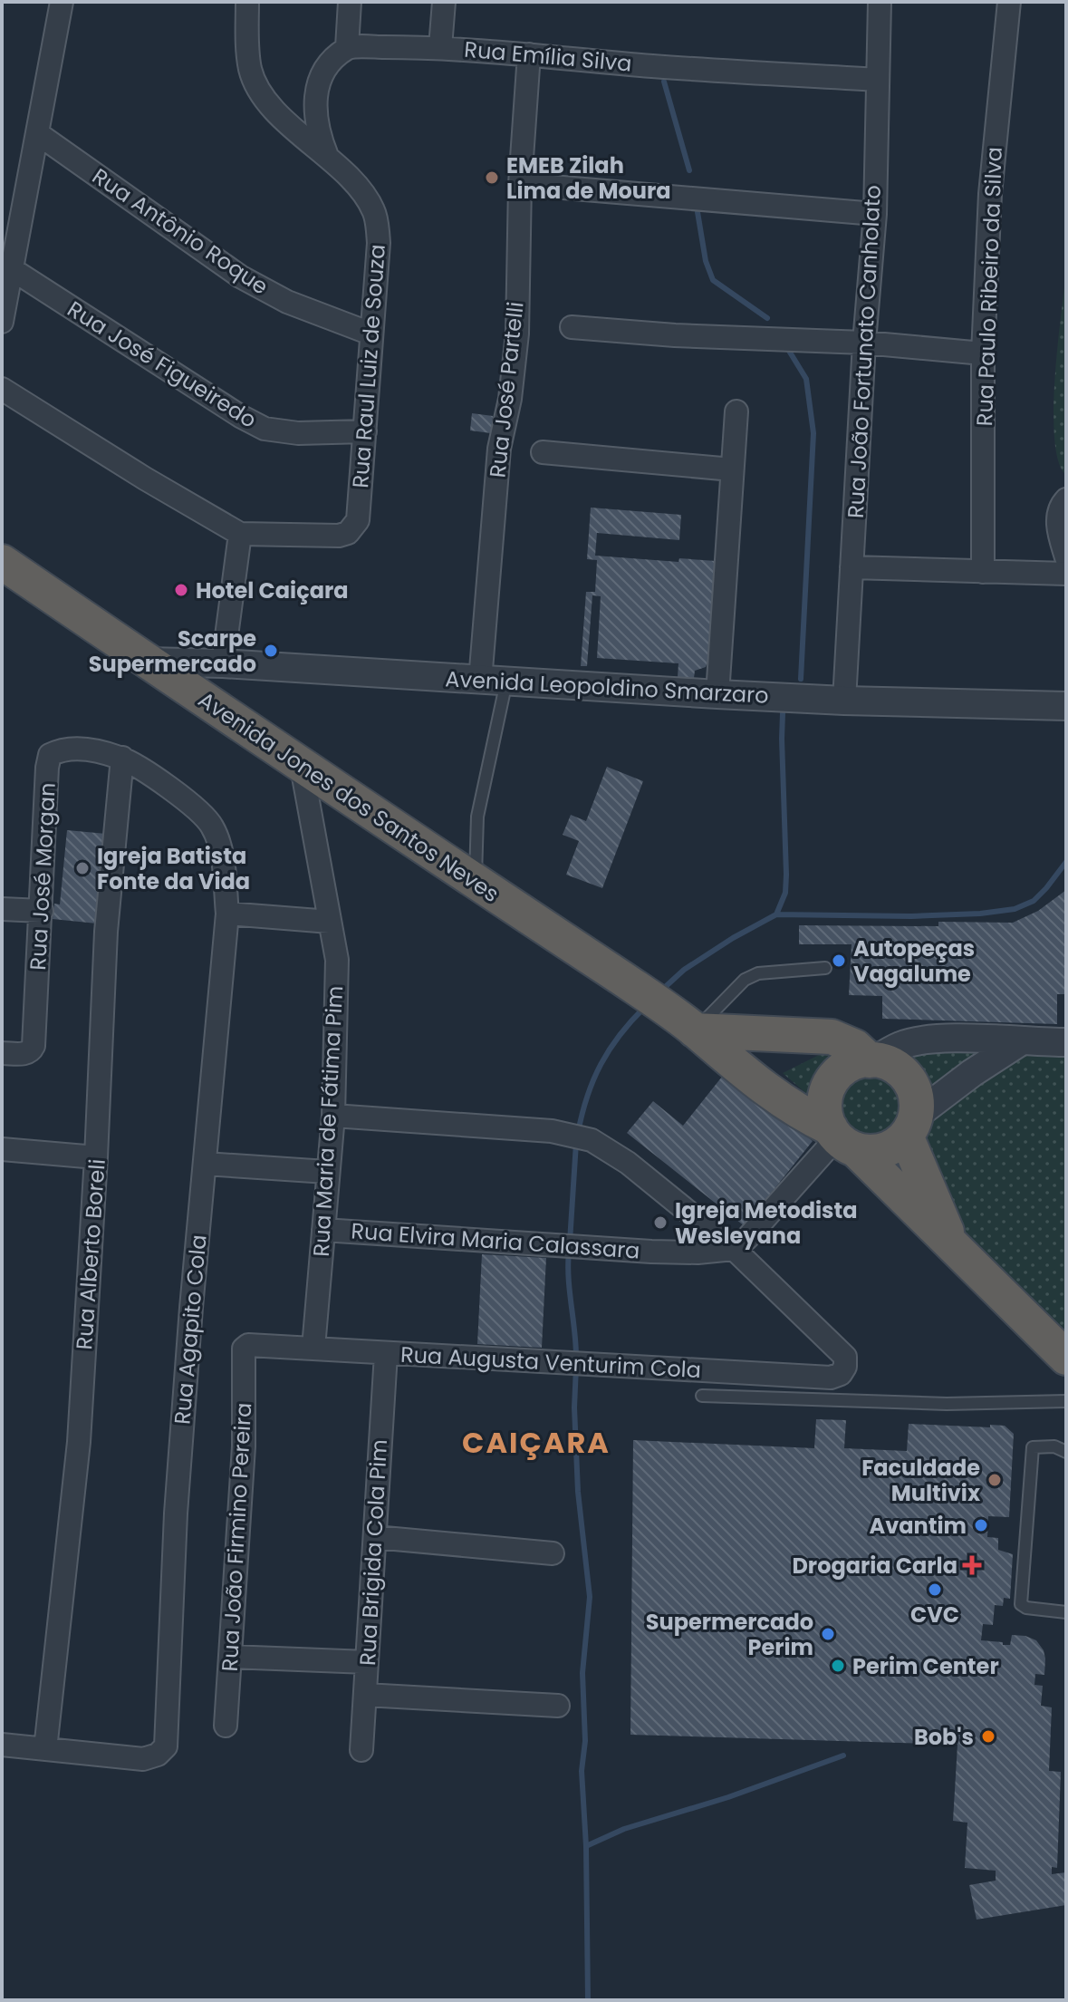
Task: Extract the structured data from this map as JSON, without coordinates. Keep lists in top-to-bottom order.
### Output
{
  "streets": {
    "highway": ["Avenida Jones dos Santos Neves"],
    "street": [
      "Rua Emília Silva",
      "Rua Antônio Roque",
      "Rua Paulo Ribeiro da Silva",
      "Rua João Fortunato Canholato",
      "Rua José Figueiredo",
      "Rua Raul Luiz de Souza",
      "Rua José Partelli",
      "Avenida Leopoldino Smarzaro",
      "Rua José Morgan",
      "Rua Maria de Fátima Pim",
      "Rua Elvira Maria Calassara",
      "Rua Alberto Boreli",
      "Rua Agapito Cola",
      "Rua Augusta Venturim Cola",
      "Rua João Firmino Pereira",
      "Rua Brigida Cola Pim"
    ]
  },
  "crossings": [
    ["Rua Emília Silva", "Rua João Fortunato Canholato"],
    ["Rua Emília Silva", "Rua José Partelli"],
    ["Rua Antônio Roque", "Rua Raul Luiz de Souza"],
    ["Rua João Fortunato Canholato", "Avenida Leopoldino Smarzaro"],
    ["Rua José Figueiredo", "Rua Raul Luiz de Souza"],
    ["Rua José Partelli", "Avenida Leopoldino Smarzaro"],
    ["Avenida Leopoldino Smarzaro", "Avenida Jones dos Santos Neves"],
    ["Avenida Jones dos Santos Neves", "Rua Maria de Fátima Pim"],
    ["Rua José Morgan", "Rua Alberto Boreli"],
    ["Rua José Morgan", "Rua Agapito Cola"],
    ["Rua Maria de Fátima Pim", "Rua Elvira Maria Calassara"],
    ["Rua Maria de Fátima Pim", "Rua Augusta Venturim Cola"],
    ["Rua Elvira Maria Calassara", "Rua Augusta Venturim Cola"],
    ["Rua Alberto Boreli", "Rua Agapito Cola"],
    ["Rua Augusta Venturim Cola", "Rua João Firmino Pereira"],
    ["Rua Augusta Venturim Cola", "Rua Brigida Cola Pim"]
  ],
  "districts": ["CAIÇARA"],
  "places": {
    "other": [
      "EMEB Zilah Lima de Moura",
      "Hotel Caiçara",
      "Scarpe Supermercado",
      "Igreja Batista Fonte da Vida",
      "Autopeças Vagalume",
      "Igreja Metodista Wesleyana",
      "Faculdade Multivix",
      "Avantim",
      "CVC",
      "Supermercado Perim",
      "Perim Center",
      "Bob's"
    ],
    "health": ["Drogaria Carla"]
  }
}
